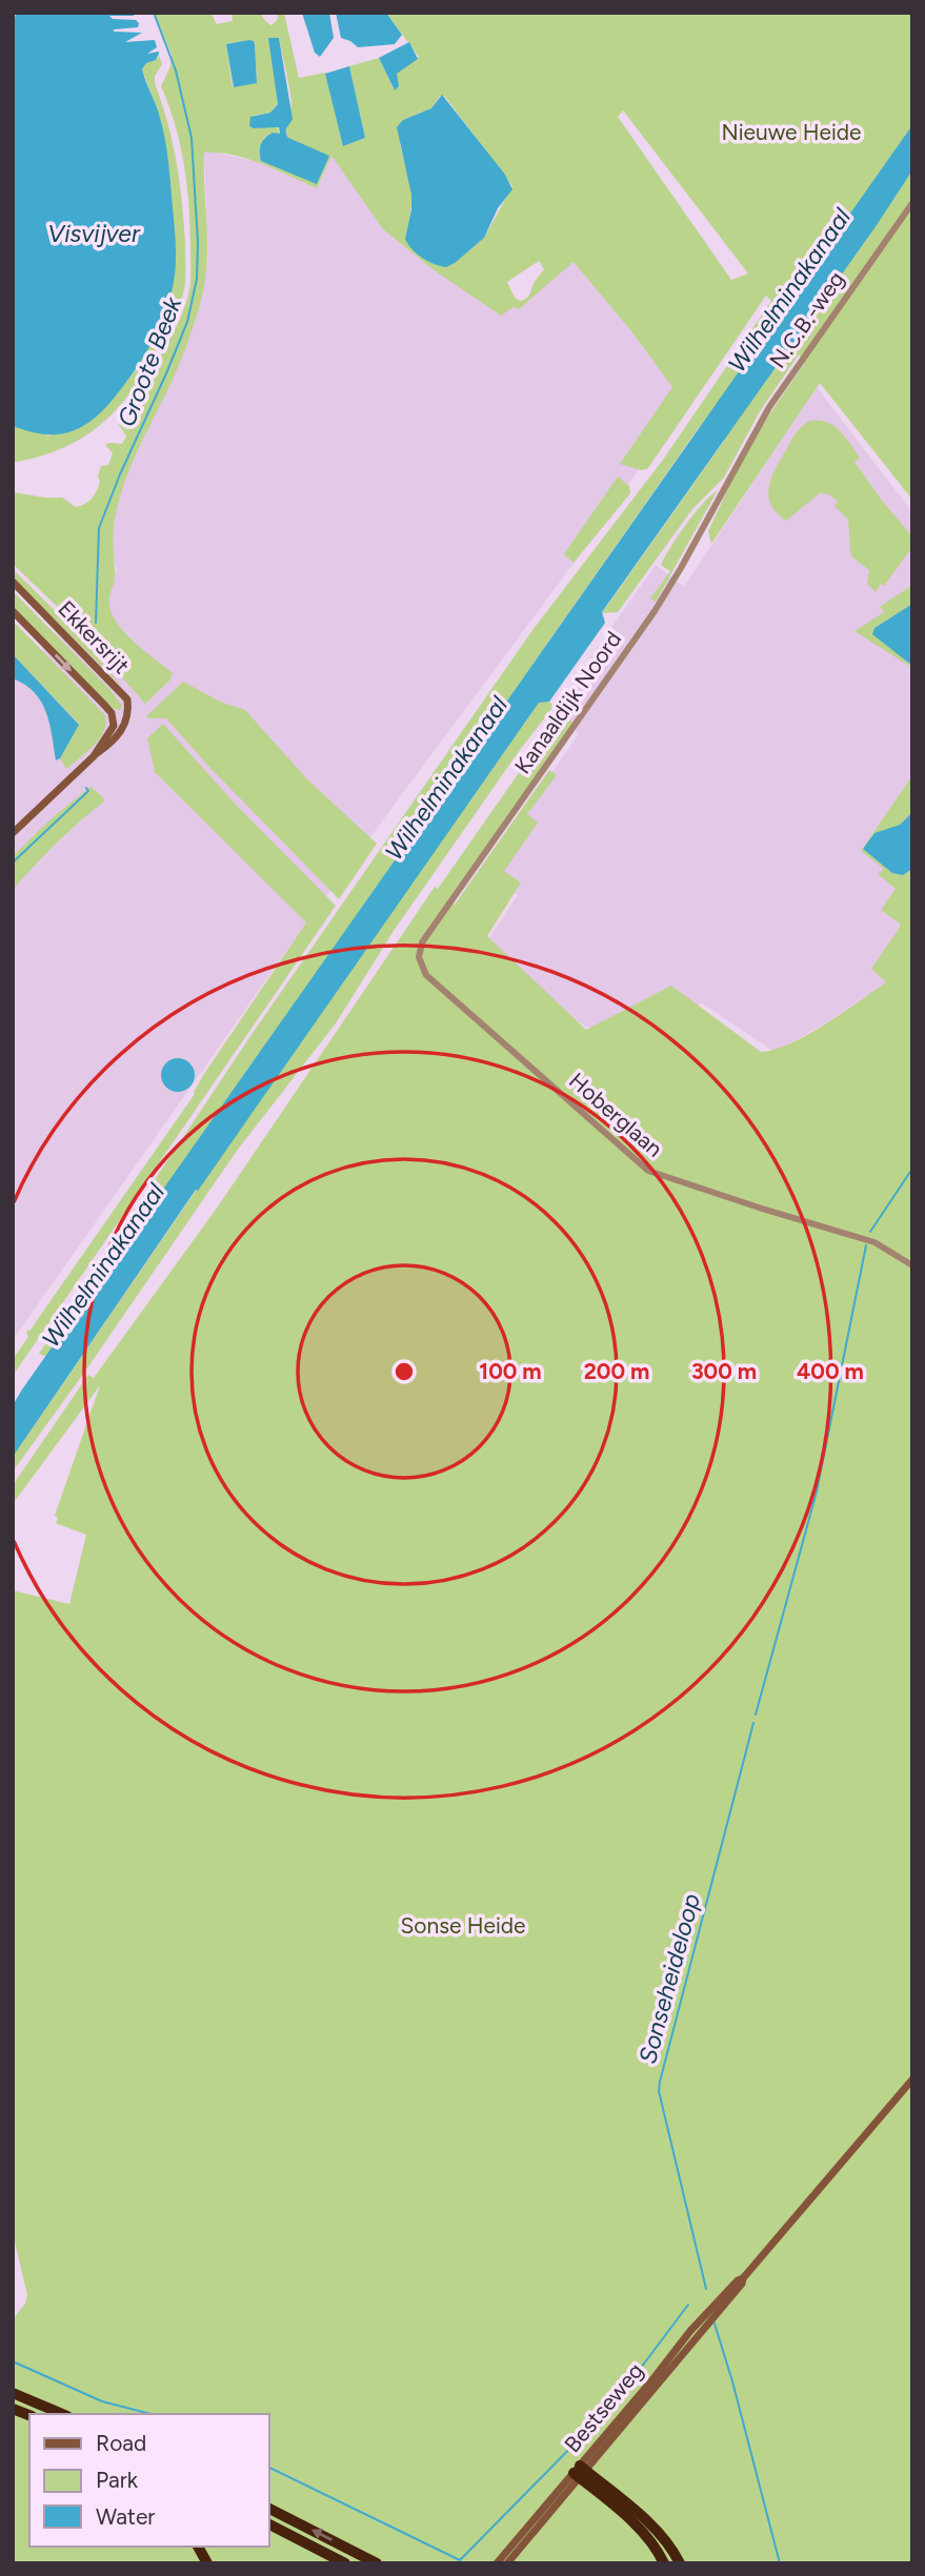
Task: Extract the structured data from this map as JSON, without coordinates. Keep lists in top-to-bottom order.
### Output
{
  "streets": {
    "main road": ["Ekkersrijt", "Bestseweg"],
    "street": ["N.C.B.-weg", "Kanaaldijk Noord", "Hoberglaan"]
  },
  "crossings": [
    ["N.C.B.-weg", "Kanaaldijk Noord"],
    ["Kanaaldijk Noord", "Hoberglaan"]
  ],
  "water": [
    "Visvijver",
    "Wilhelminakanaal",
    "Groote Beek",
    "Sonseheideloop"
  ],
  "parks": ["Nieuwe Heide", "Sonse Heide"],
  "legend": ["Road", "Park", "Water"],
  "rings": [
    "100 m",
    "200 m",
    "300 m",
    "400 m"
  ]
}
